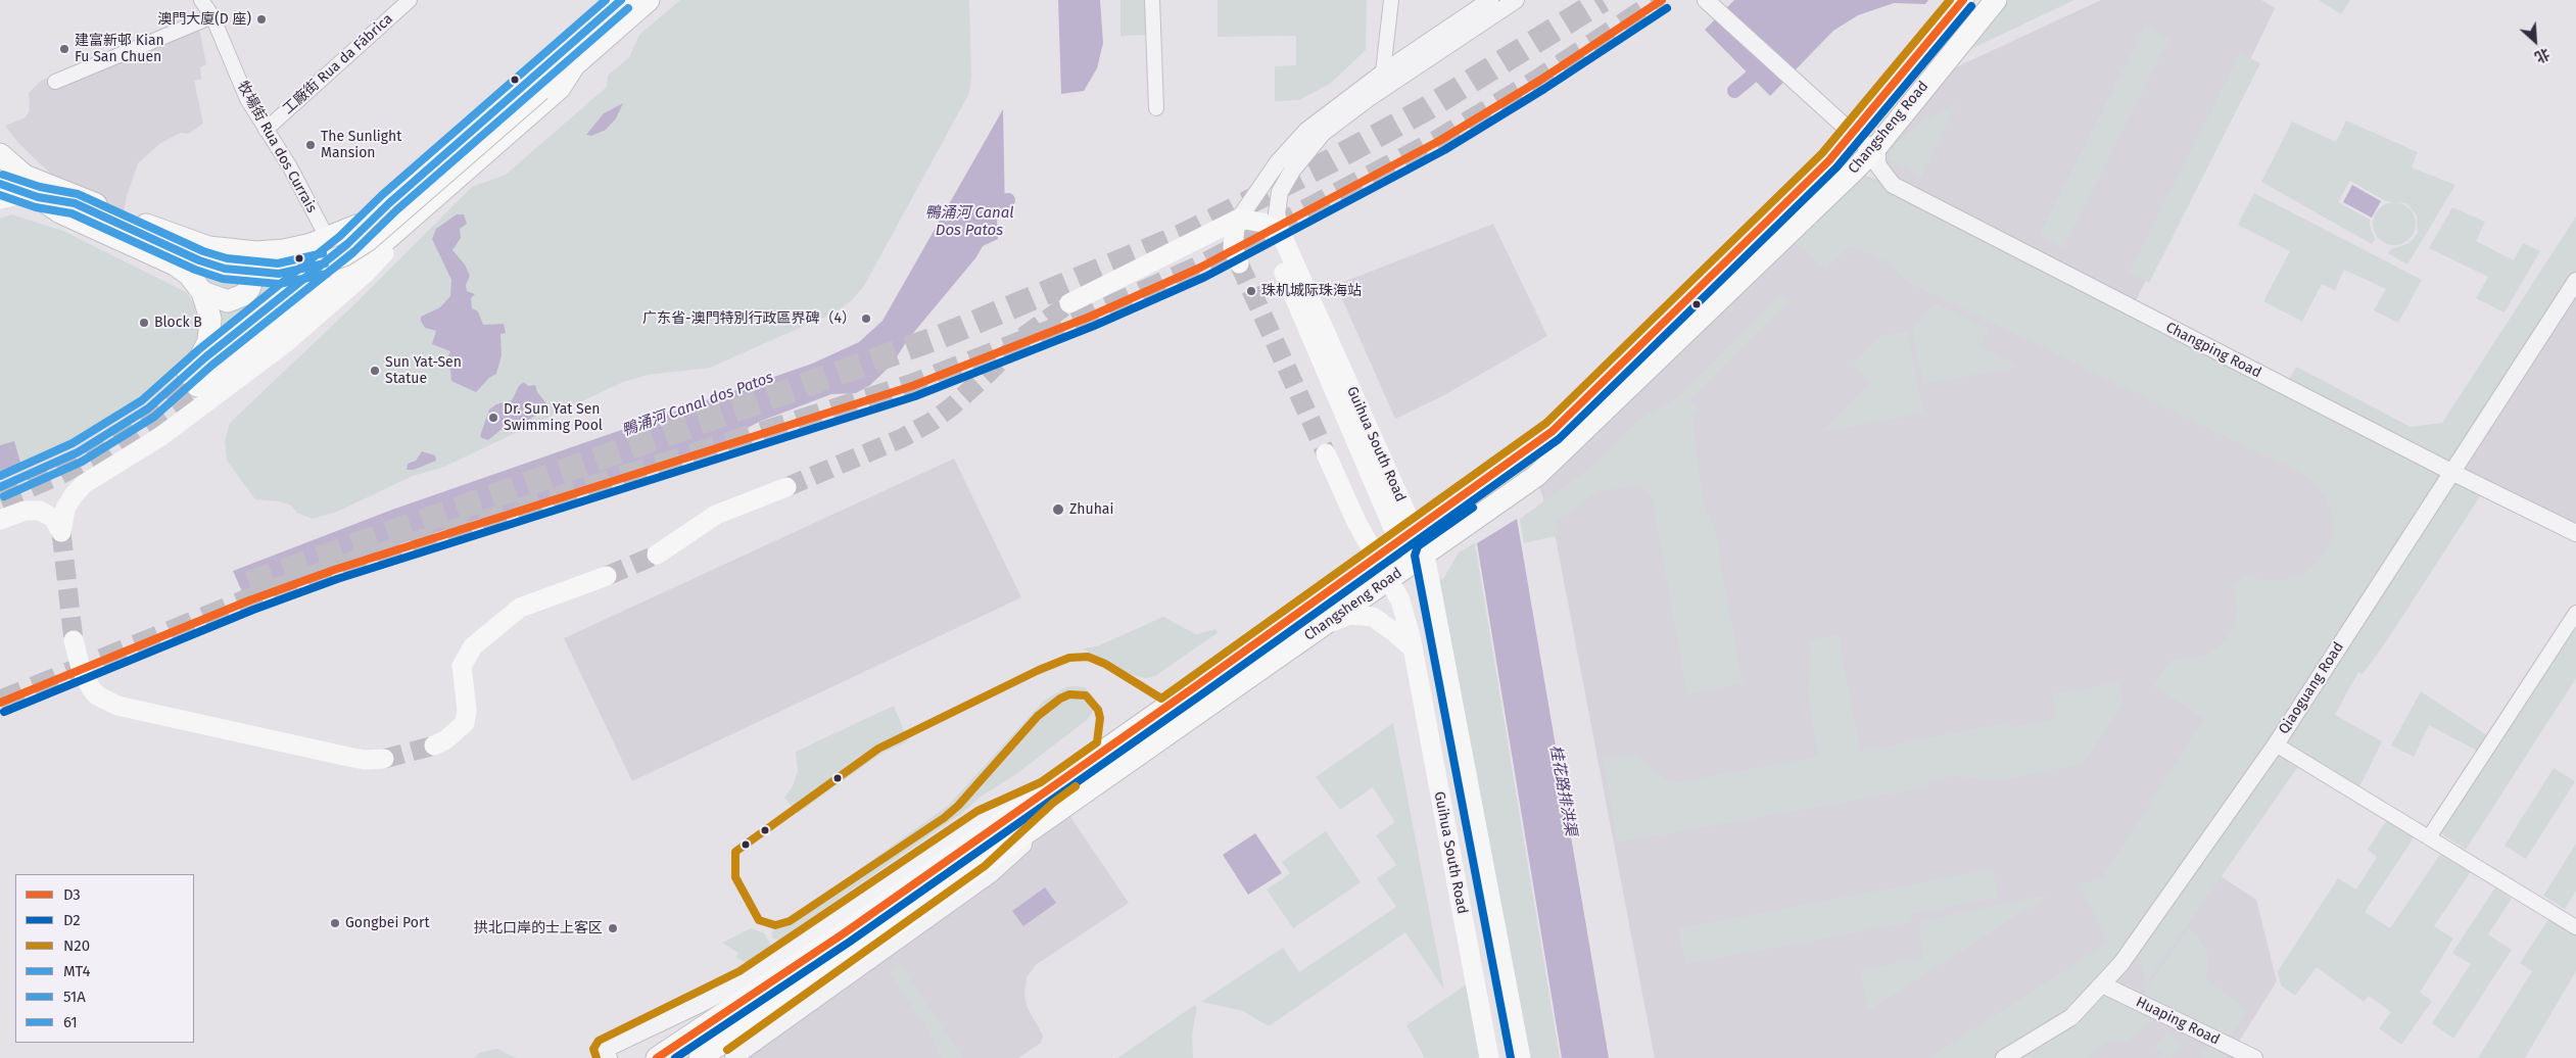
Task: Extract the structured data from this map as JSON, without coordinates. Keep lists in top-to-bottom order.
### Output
{
  "streets": {
    "main road": ["Changsheng Road", "Guihua South Road"],
    "street": [
      "工廠街 Rua da Fábrica",
      "牧場街 Rua dos Currais",
      "Changping Road",
      "Qiaoguang Road",
      "Huaping Road"
    ]
  },
  "crossings": [
    ["工廠街 Rua da Fábrica", "牧場街 Rua dos Currais"],
    ["Changsheng Road", "Changping Road"],
    ["Changsheng Road", "Guihua South Road"],
    ["Changping Road", "Qiaoguang Road"],
    ["Qiaoguang Road", "Huaping Road"]
  ],
  "water": ["鴨涌河 Canal Dos Patos", "鴨涌河 Canal dos Patos", "桂花路排洪渠"],
  "places": [
    "澳門大廈(D 座)",
    "建富新邨 Kian Fu San Chuen",
    "The Sunlight Mansion",
    "珠机城际珠海站",
    "广东省-澳門特別行政區界碑（4）",
    "Block B",
    "Sun Yat-Sen Statue",
    "Dr. Sun Yat Sen Swimming Pool",
    "Zhuhai",
    "Gongbei Port",
    "拱北口岸的士上客区"
  ],
  "lines": [
    "transit line D3",
    "transit line N20",
    "transit line MT4",
    "transit line 61",
    "transit line D2",
    "transit line 51A"
  ],
  "legend": [
    "D3",
    "D2",
    "N20",
    "MT4",
    "51A",
    "61"
  ],
  "north": "bottom right"
}
